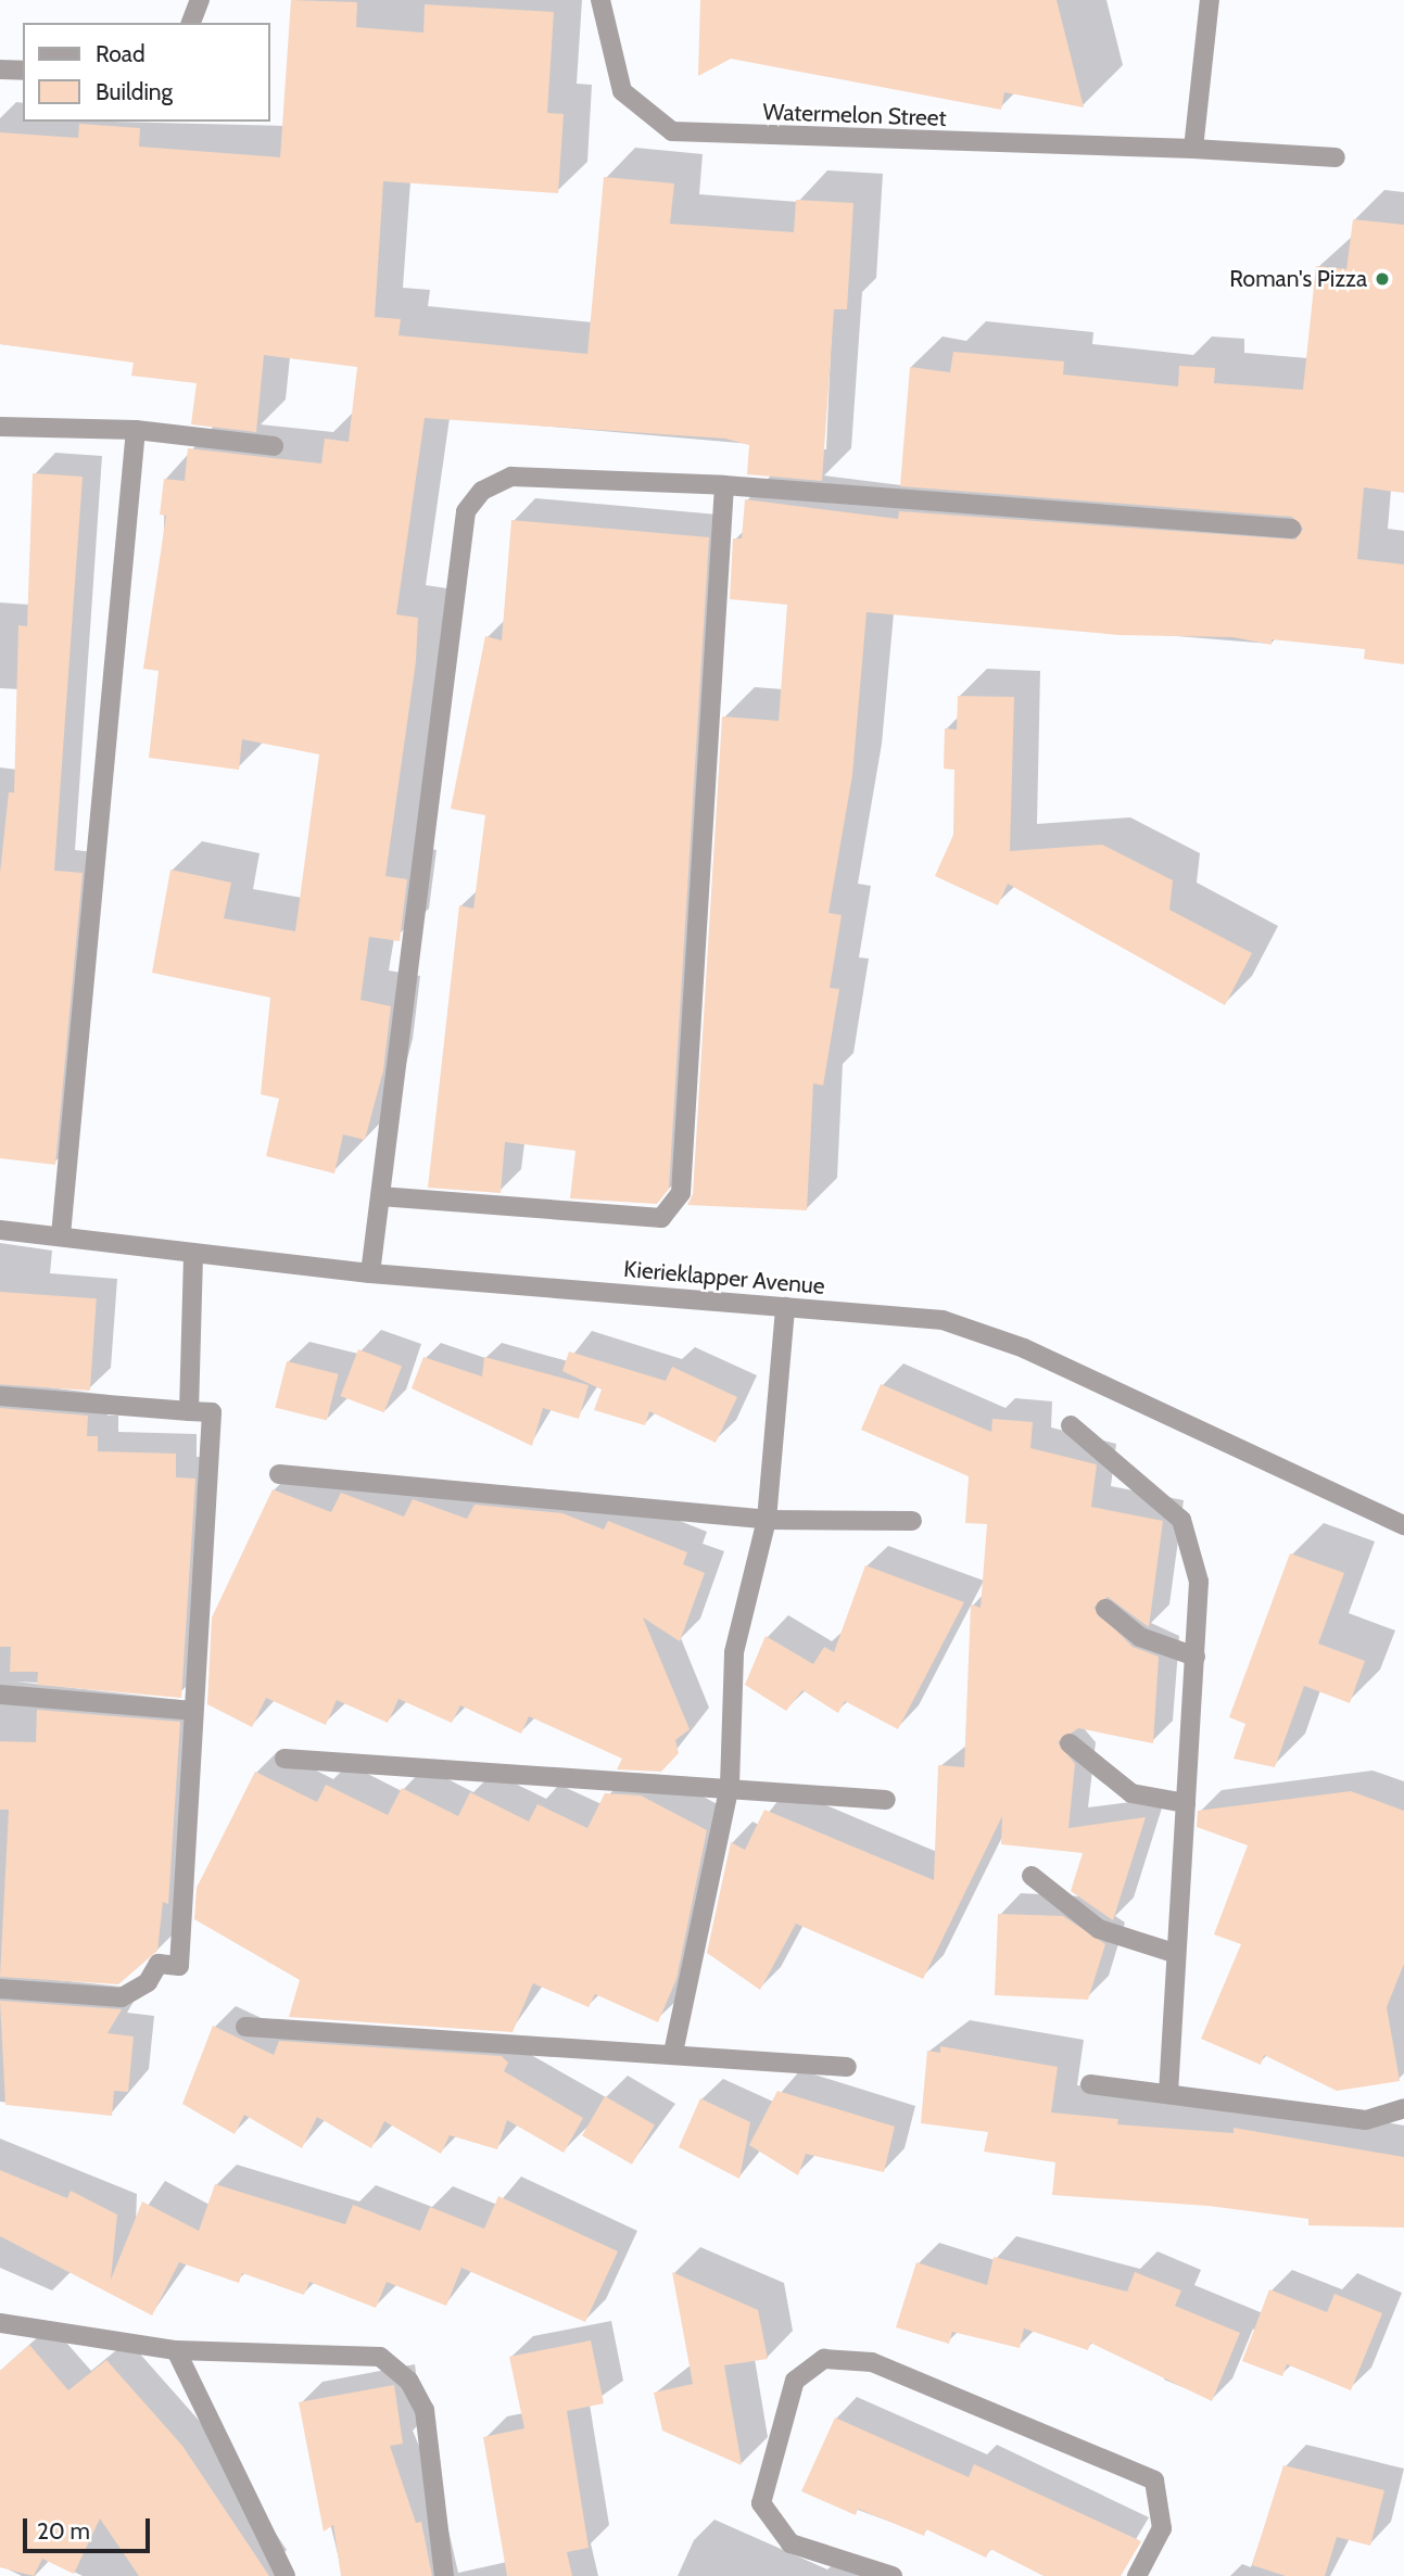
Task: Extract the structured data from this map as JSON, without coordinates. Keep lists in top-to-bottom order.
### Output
{
  "streets": {
    "street": ["Watermelon Street", "Kierieklapper Avenue"]
  },
  "places": ["Roman's Pizza"],
  "legend": ["Road", "Building"],
  "scale_bar": "20 m"
}
